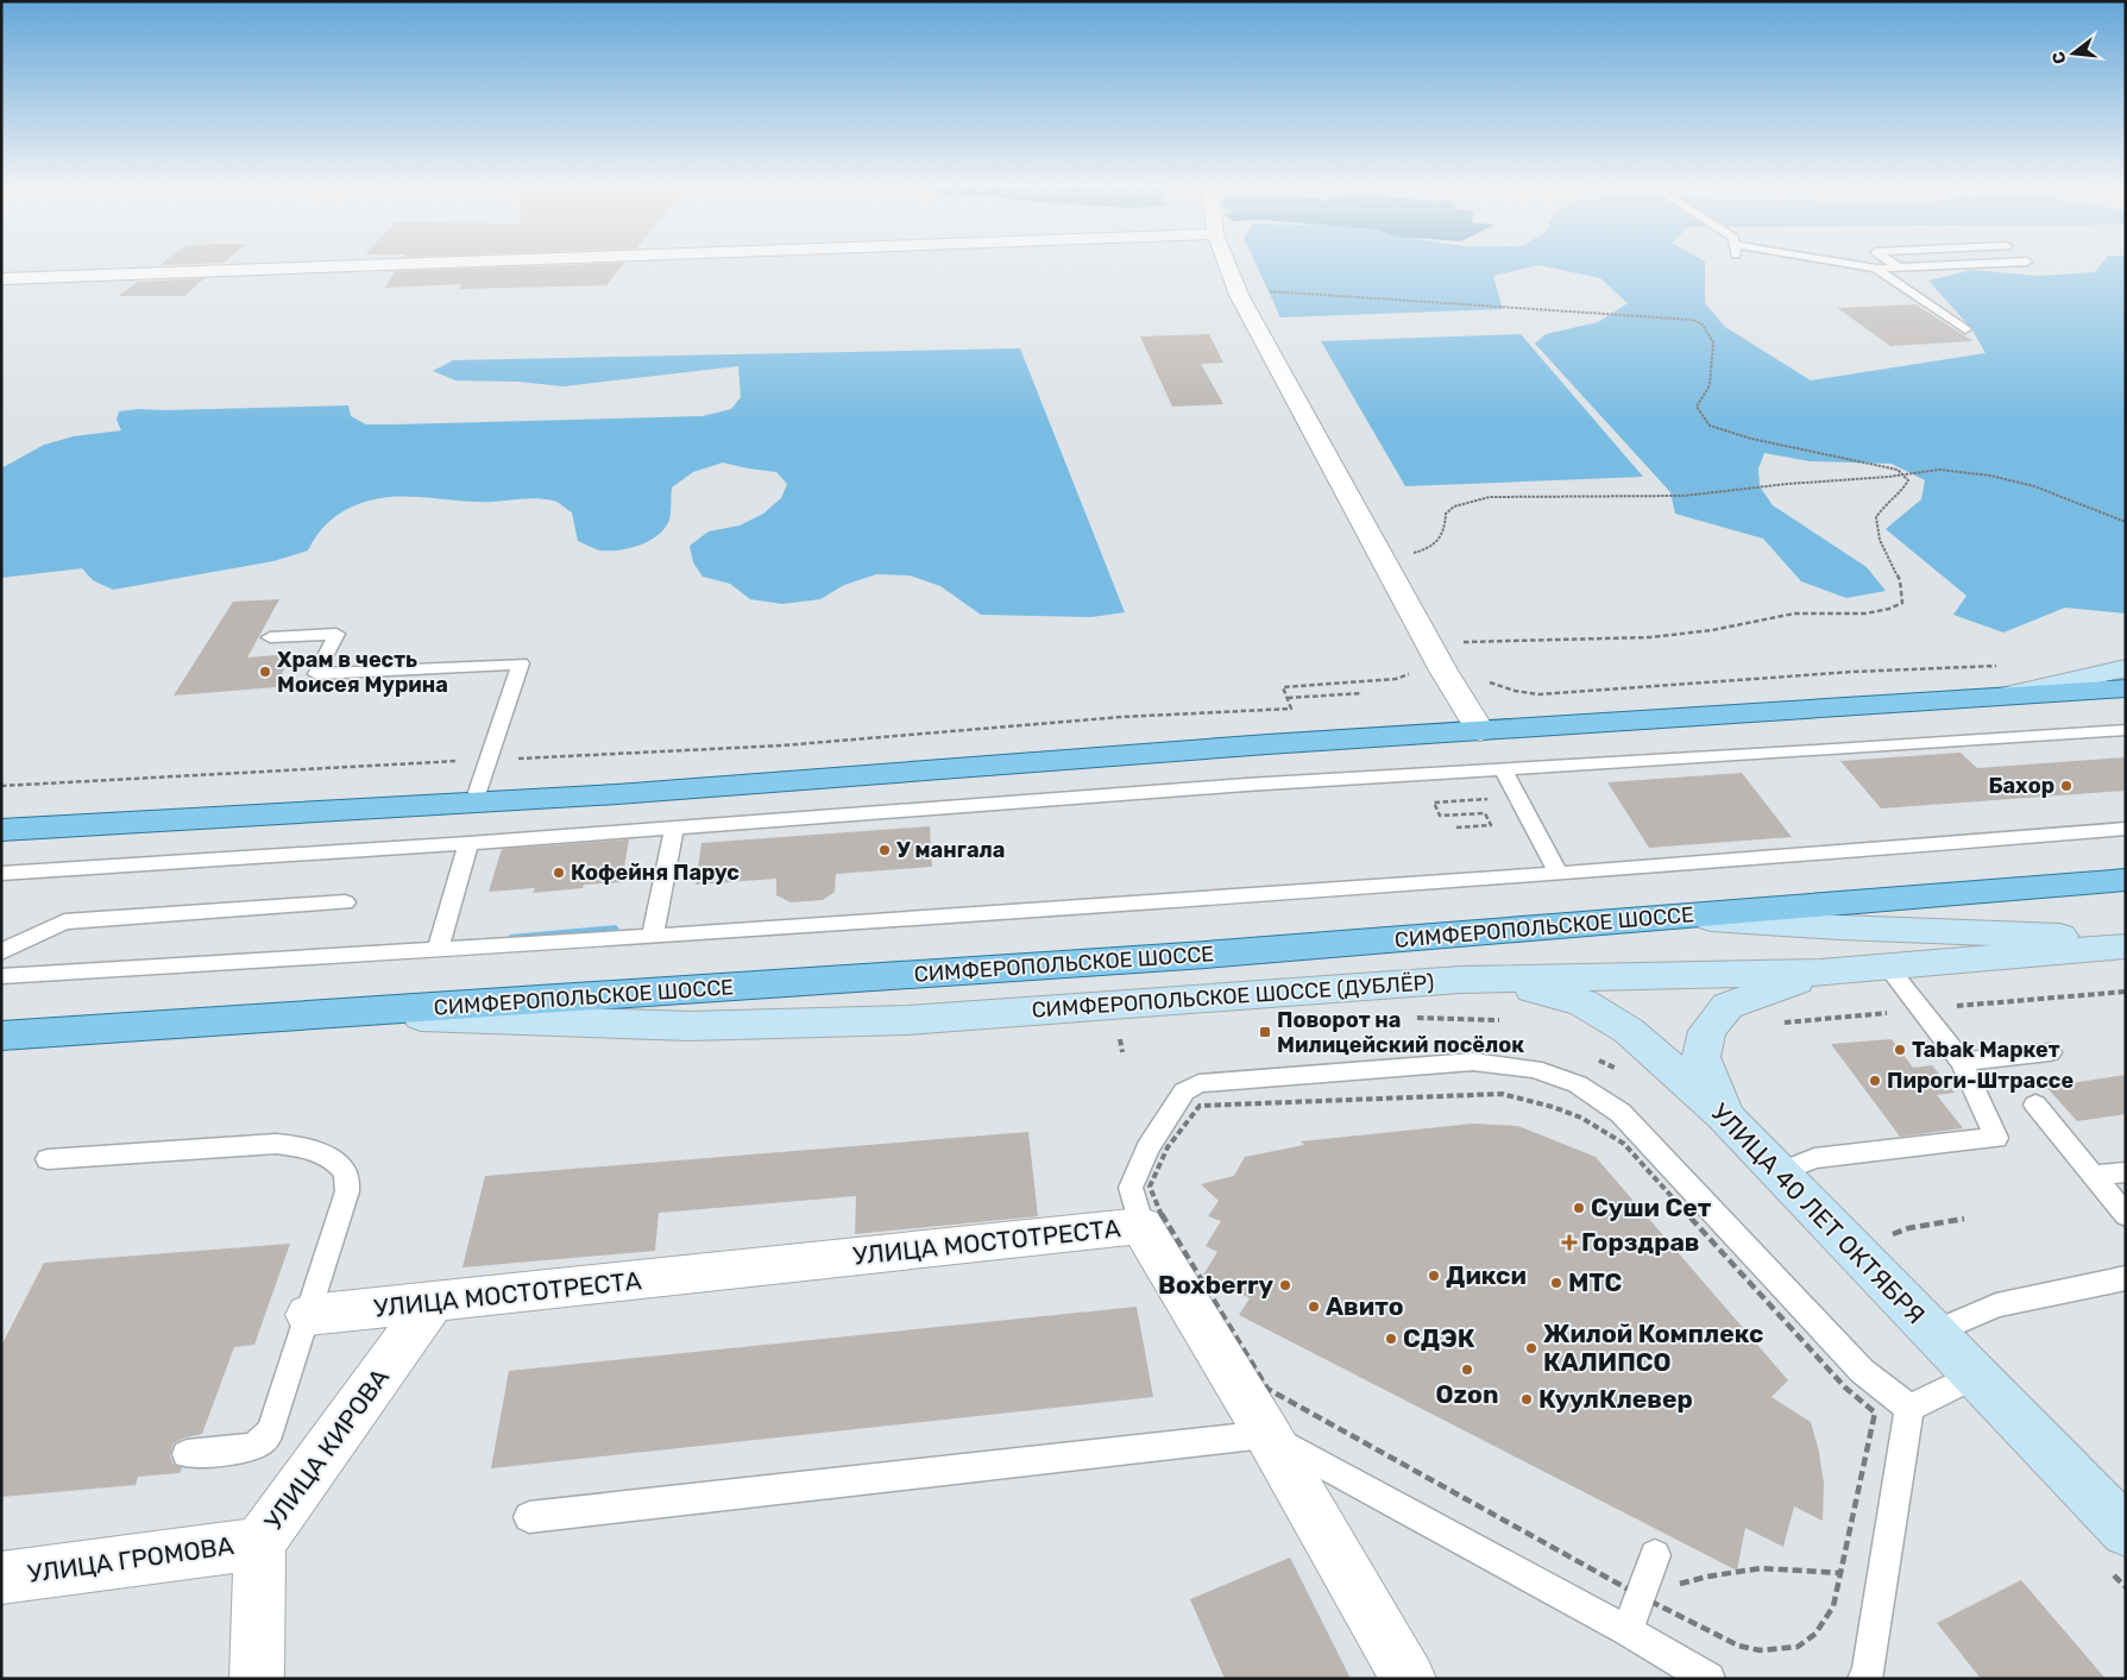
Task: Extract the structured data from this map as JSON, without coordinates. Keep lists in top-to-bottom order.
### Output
{
  "streets": {
    "main road": ["СИМФЕРОПОЛЬСКОЕ ШОССЕ", "СИМФЕРОПОЛЬСКОЕ ШОССЕ (ДУБЛЁР)", "УЛИЦА 40 ЛЕТ ОКТЯБРЯ"],
    "street": ["УЛИЦА МОСТОТРЕСТА", "УЛИЦА КИРОВА", "УЛИЦА ГРОМОВА"]
  },
  "crossings": [
    ["СИМФЕРОПОЛЬСКОЕ ШОССЕ", "СИМФЕРОПОЛЬСКОЕ ШОССЕ (ДУБЛЁР)"],
    ["СИМФЕРОПОЛЬСКОЕ ШОССЕ (ДУБЛЁР)", "УЛИЦА 40 ЛЕТ ОКТЯБРЯ"],
    ["УЛИЦА МОСТОТРЕСТА", "УЛИЦА КИРОВА"],
    ["УЛИЦА КИРОВА", "УЛИЦА ГРОМОВА"]
  ],
  "places": {
    "other": [
      "Храм в честь Моисея Мурина",
      "Бахор",
      "У мангала",
      "Кофейня Парус",
      "Tabak Маркет",
      "Пироги-Штрассе",
      "Суши Сет",
      "Дикси",
      "МТС",
      "Boxberry",
      "Авито",
      "СДЭК",
      "Жилой Комплекс КАЛИПСО",
      "Ozon",
      "КуулКлевер"
    ],
    "transit": ["Поворот на Милицейский посёлок"],
    "health": ["Горздрав"]
  },
  "north": "left"
}
